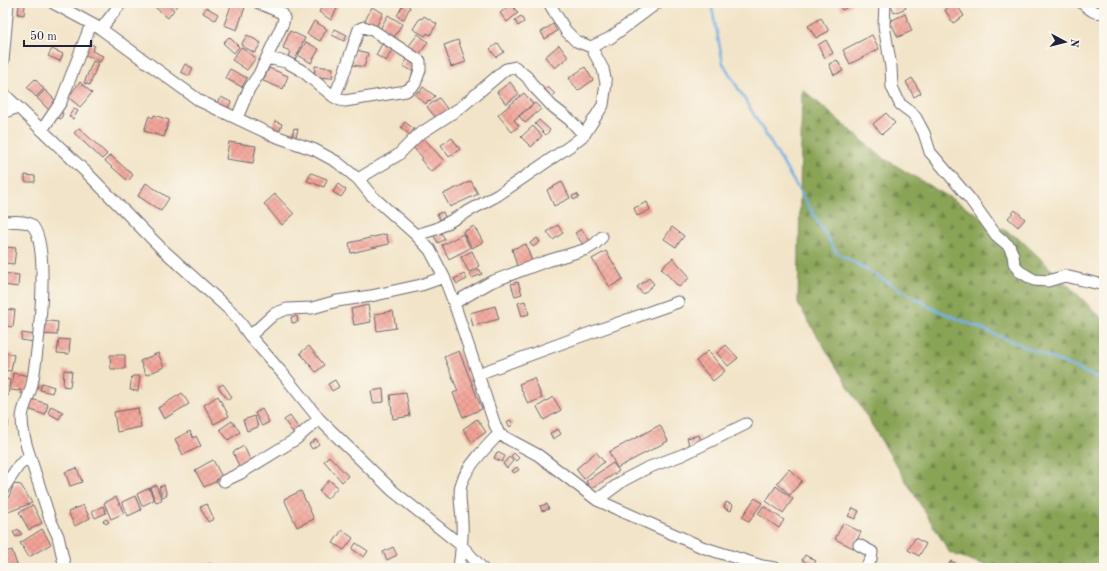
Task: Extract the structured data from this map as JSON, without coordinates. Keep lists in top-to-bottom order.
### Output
{
  "scale_bar": "50 m",
  "north": "right"
}
